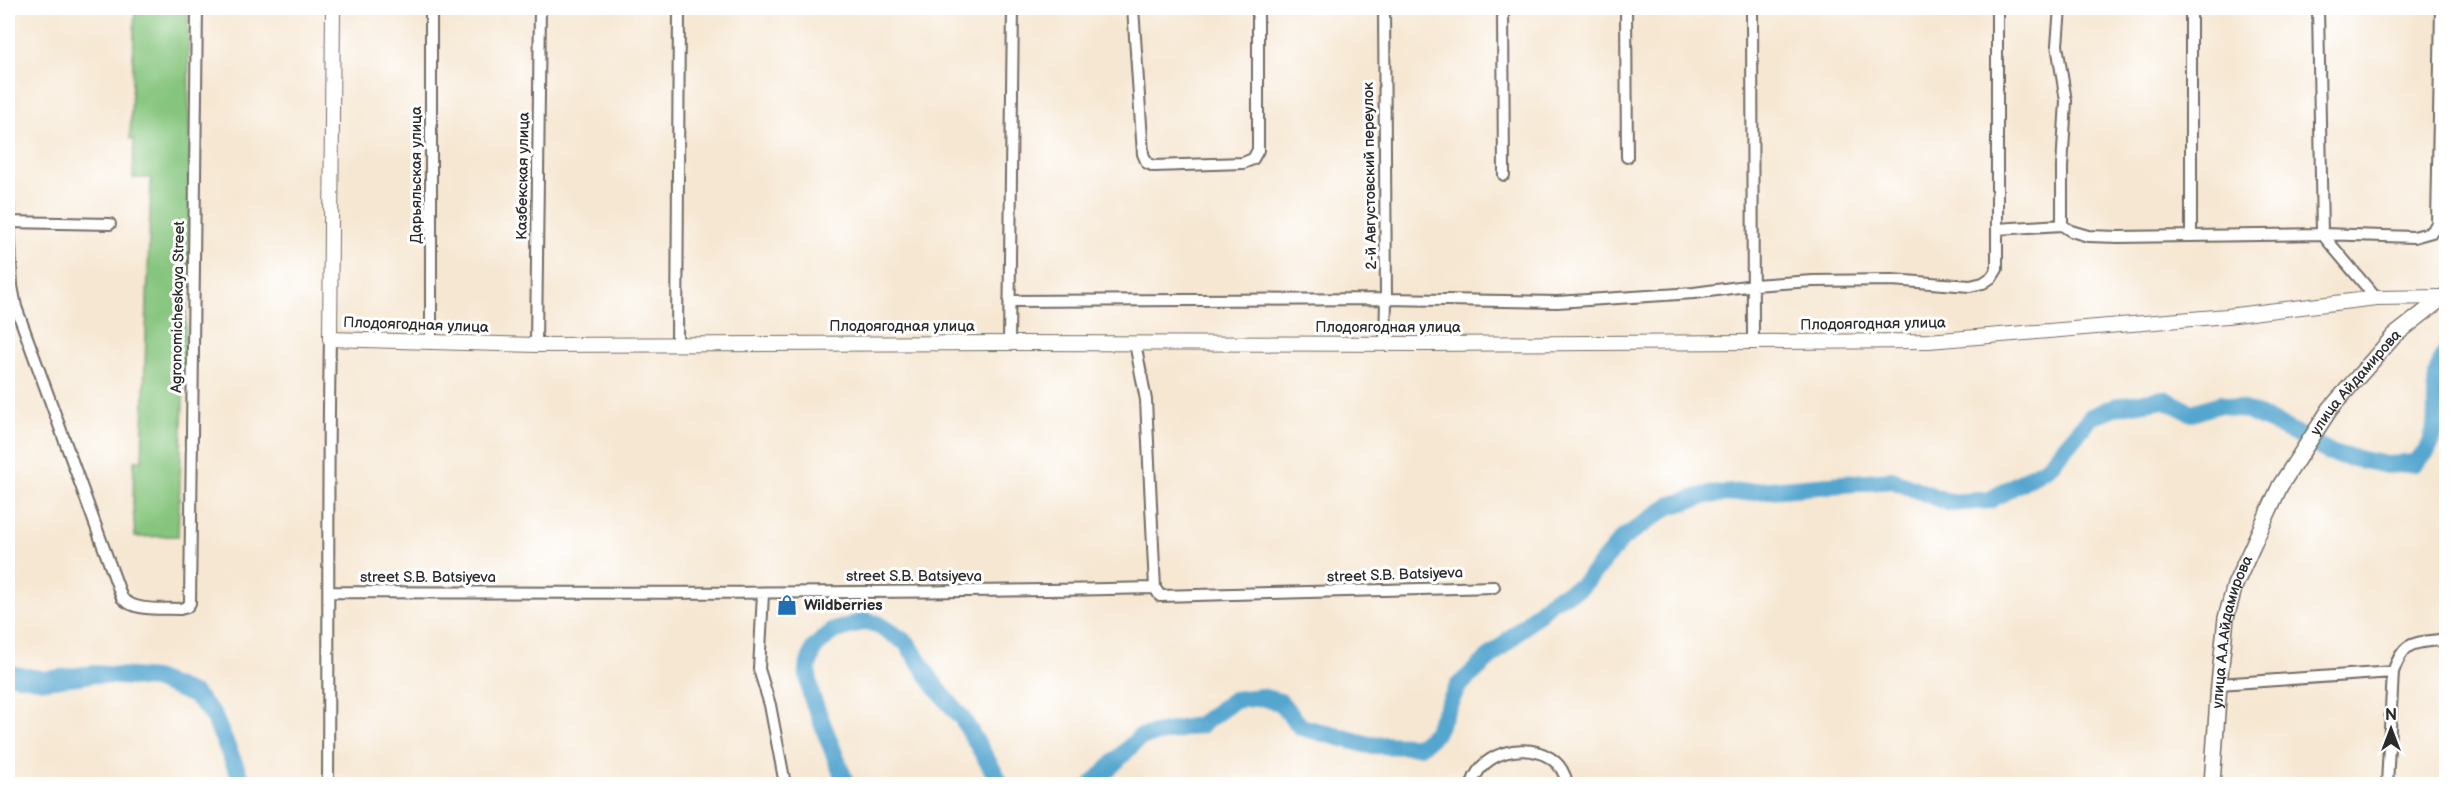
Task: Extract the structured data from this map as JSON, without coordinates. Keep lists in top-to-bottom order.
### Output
{
  "streets": {
    "main road": ["улица Айдамирова", "улица А.А.Айдамирова"],
    "street": [
      "Дарьяльская улица",
      "Казбекская улица",
      "2-й Августовский переулок",
      "Agronomicheskaya Street",
      "Плодоягодная улица",
      "street S.B. Batsiyeva"
    ]
  },
  "crossings": [
    ["Дарьяльская улица", "Плодоягодная улица"],
    ["Казбекская улица", "Плодоягодная улица"],
    ["2-й Августовский переулок", "Плодоягодная улица"],
    ["Плодоягодная улица", "улица Айдамирова"],
    ["Плодоягодная улица", "street S.B. Batsiyeva"],
    ["улица Айдамирова", "улица А.А.Айдамирова"]
  ],
  "places": {
    "shop": ["Wildberries"]
  },
  "north": "top"
}
